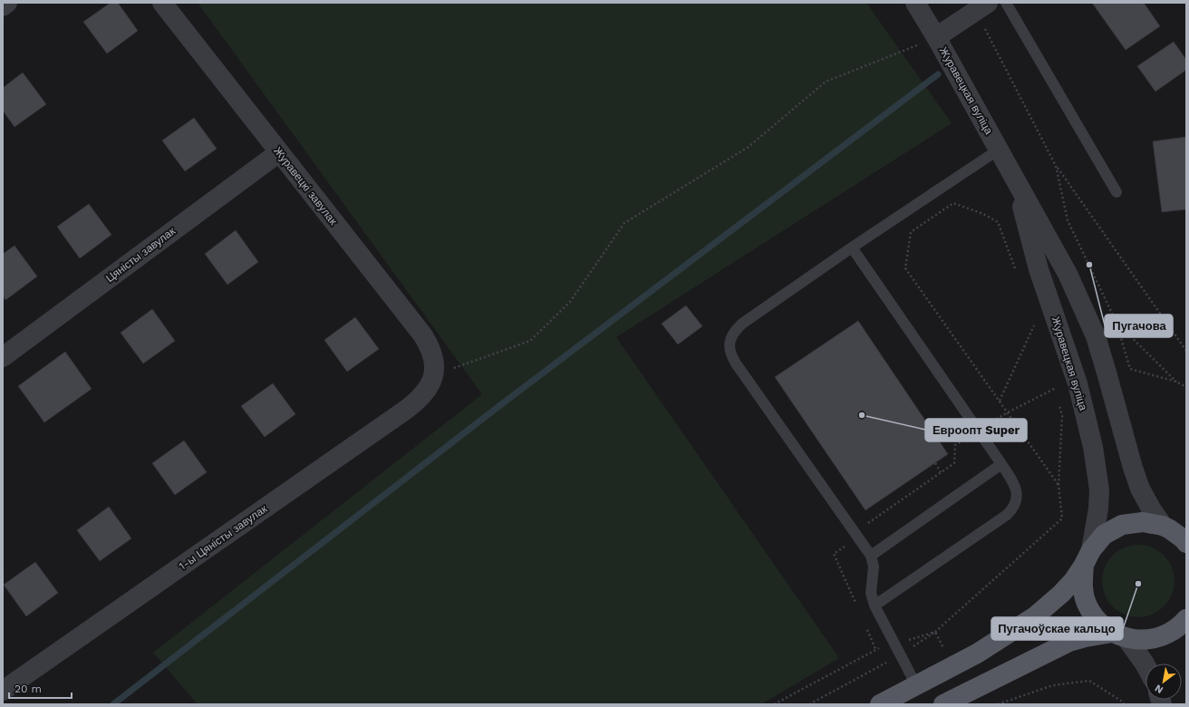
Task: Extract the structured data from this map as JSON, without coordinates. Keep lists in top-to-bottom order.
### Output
{
  "streets": {
    "street": [
      "Журавецкая вуліца",
      "Журавецкі завулак",
      "Цяністы завулак",
      "1-ы Цяністы завулак"
    ]
  },
  "crossings": [
    ["Журавецкі завулак", "Цяністы завулак"],
    ["Журавецкі завулак", "1-ы Цяністы завулак"]
  ],
  "places": ["Пугачова", "Евроопт Super", "Пугачоўскае кальцо"],
  "scale_bar": "20 m",
  "north": "bottom left"
}
